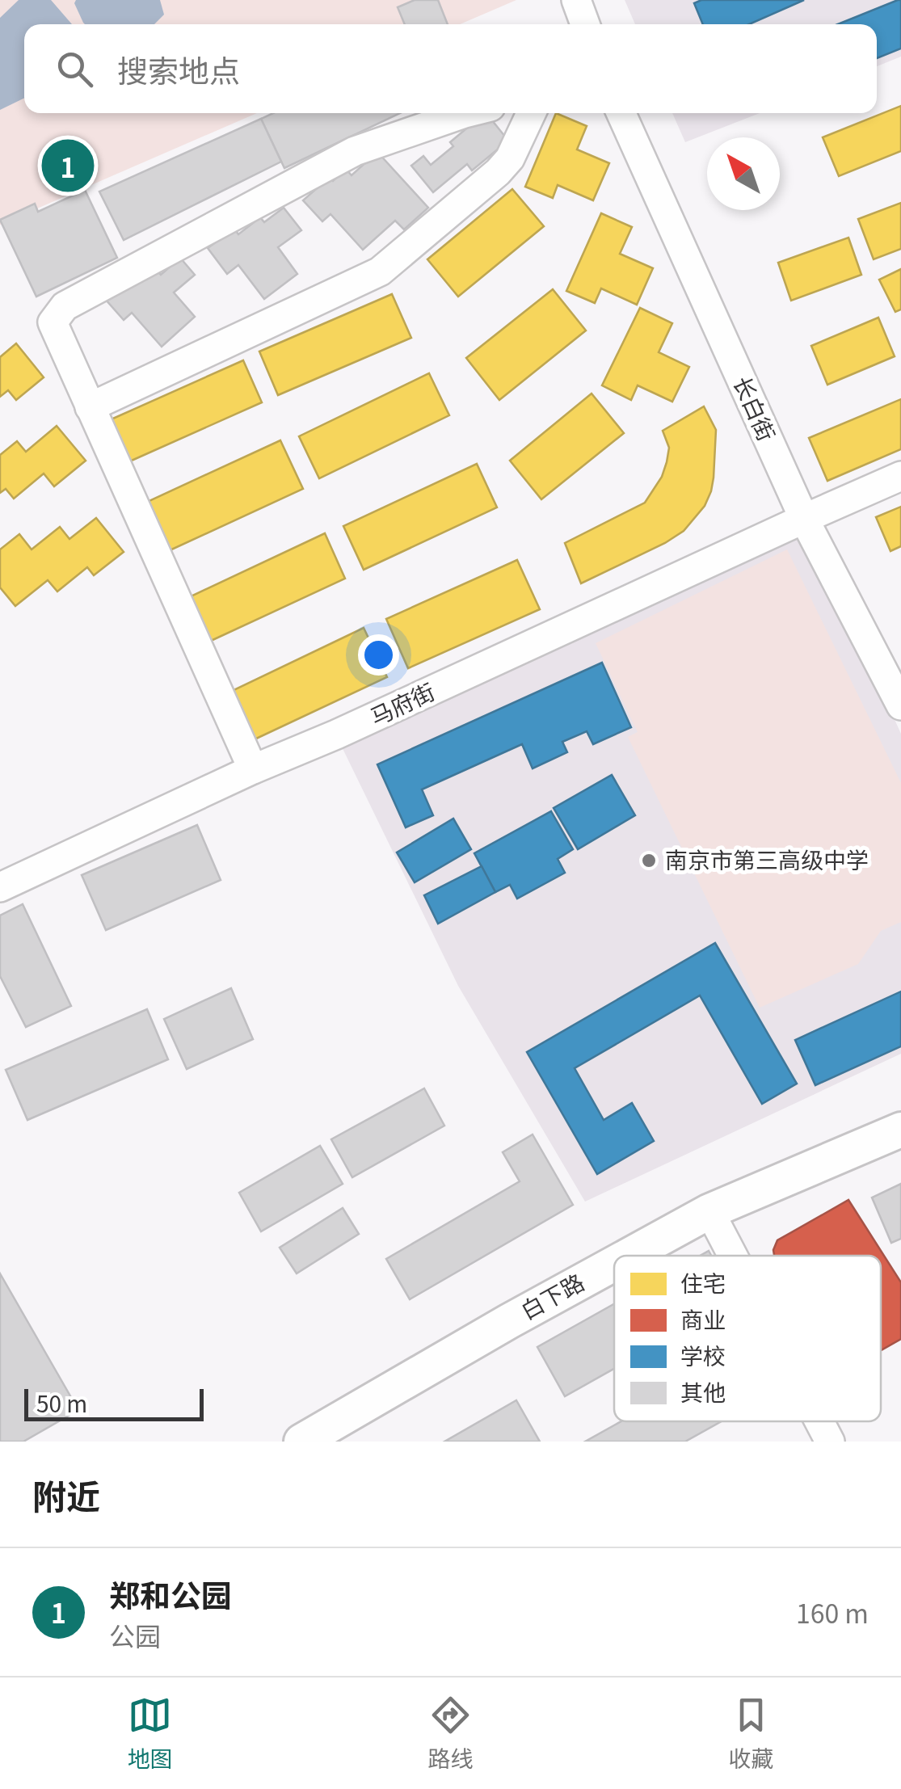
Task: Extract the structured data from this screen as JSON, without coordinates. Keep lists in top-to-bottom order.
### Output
{
  "streets": {
    "main road": ["白下路"],
    "street": ["长白街", "马府街"]
  },
  "crossings": [
    ["长白街", "马府街"]
  ],
  "places": ["南京市第三高级中学"],
  "legend": [
    "住宅",
    "商业",
    "学校",
    "其他"
  ],
  "scale_bar": "50 m",
  "north": "top left",
  "page": {
    "search": "搜索地点",
    "pins": "1",
    "scale": "50 m",
    "heading": "附近",
    "list": [
      {
        "mark": "1",
        "name": "郑和公园",
        "note": "公园",
        "value": "160 m"
      }
    ],
    "nav": ["地图", "路线", "收藏"]
  }
}
